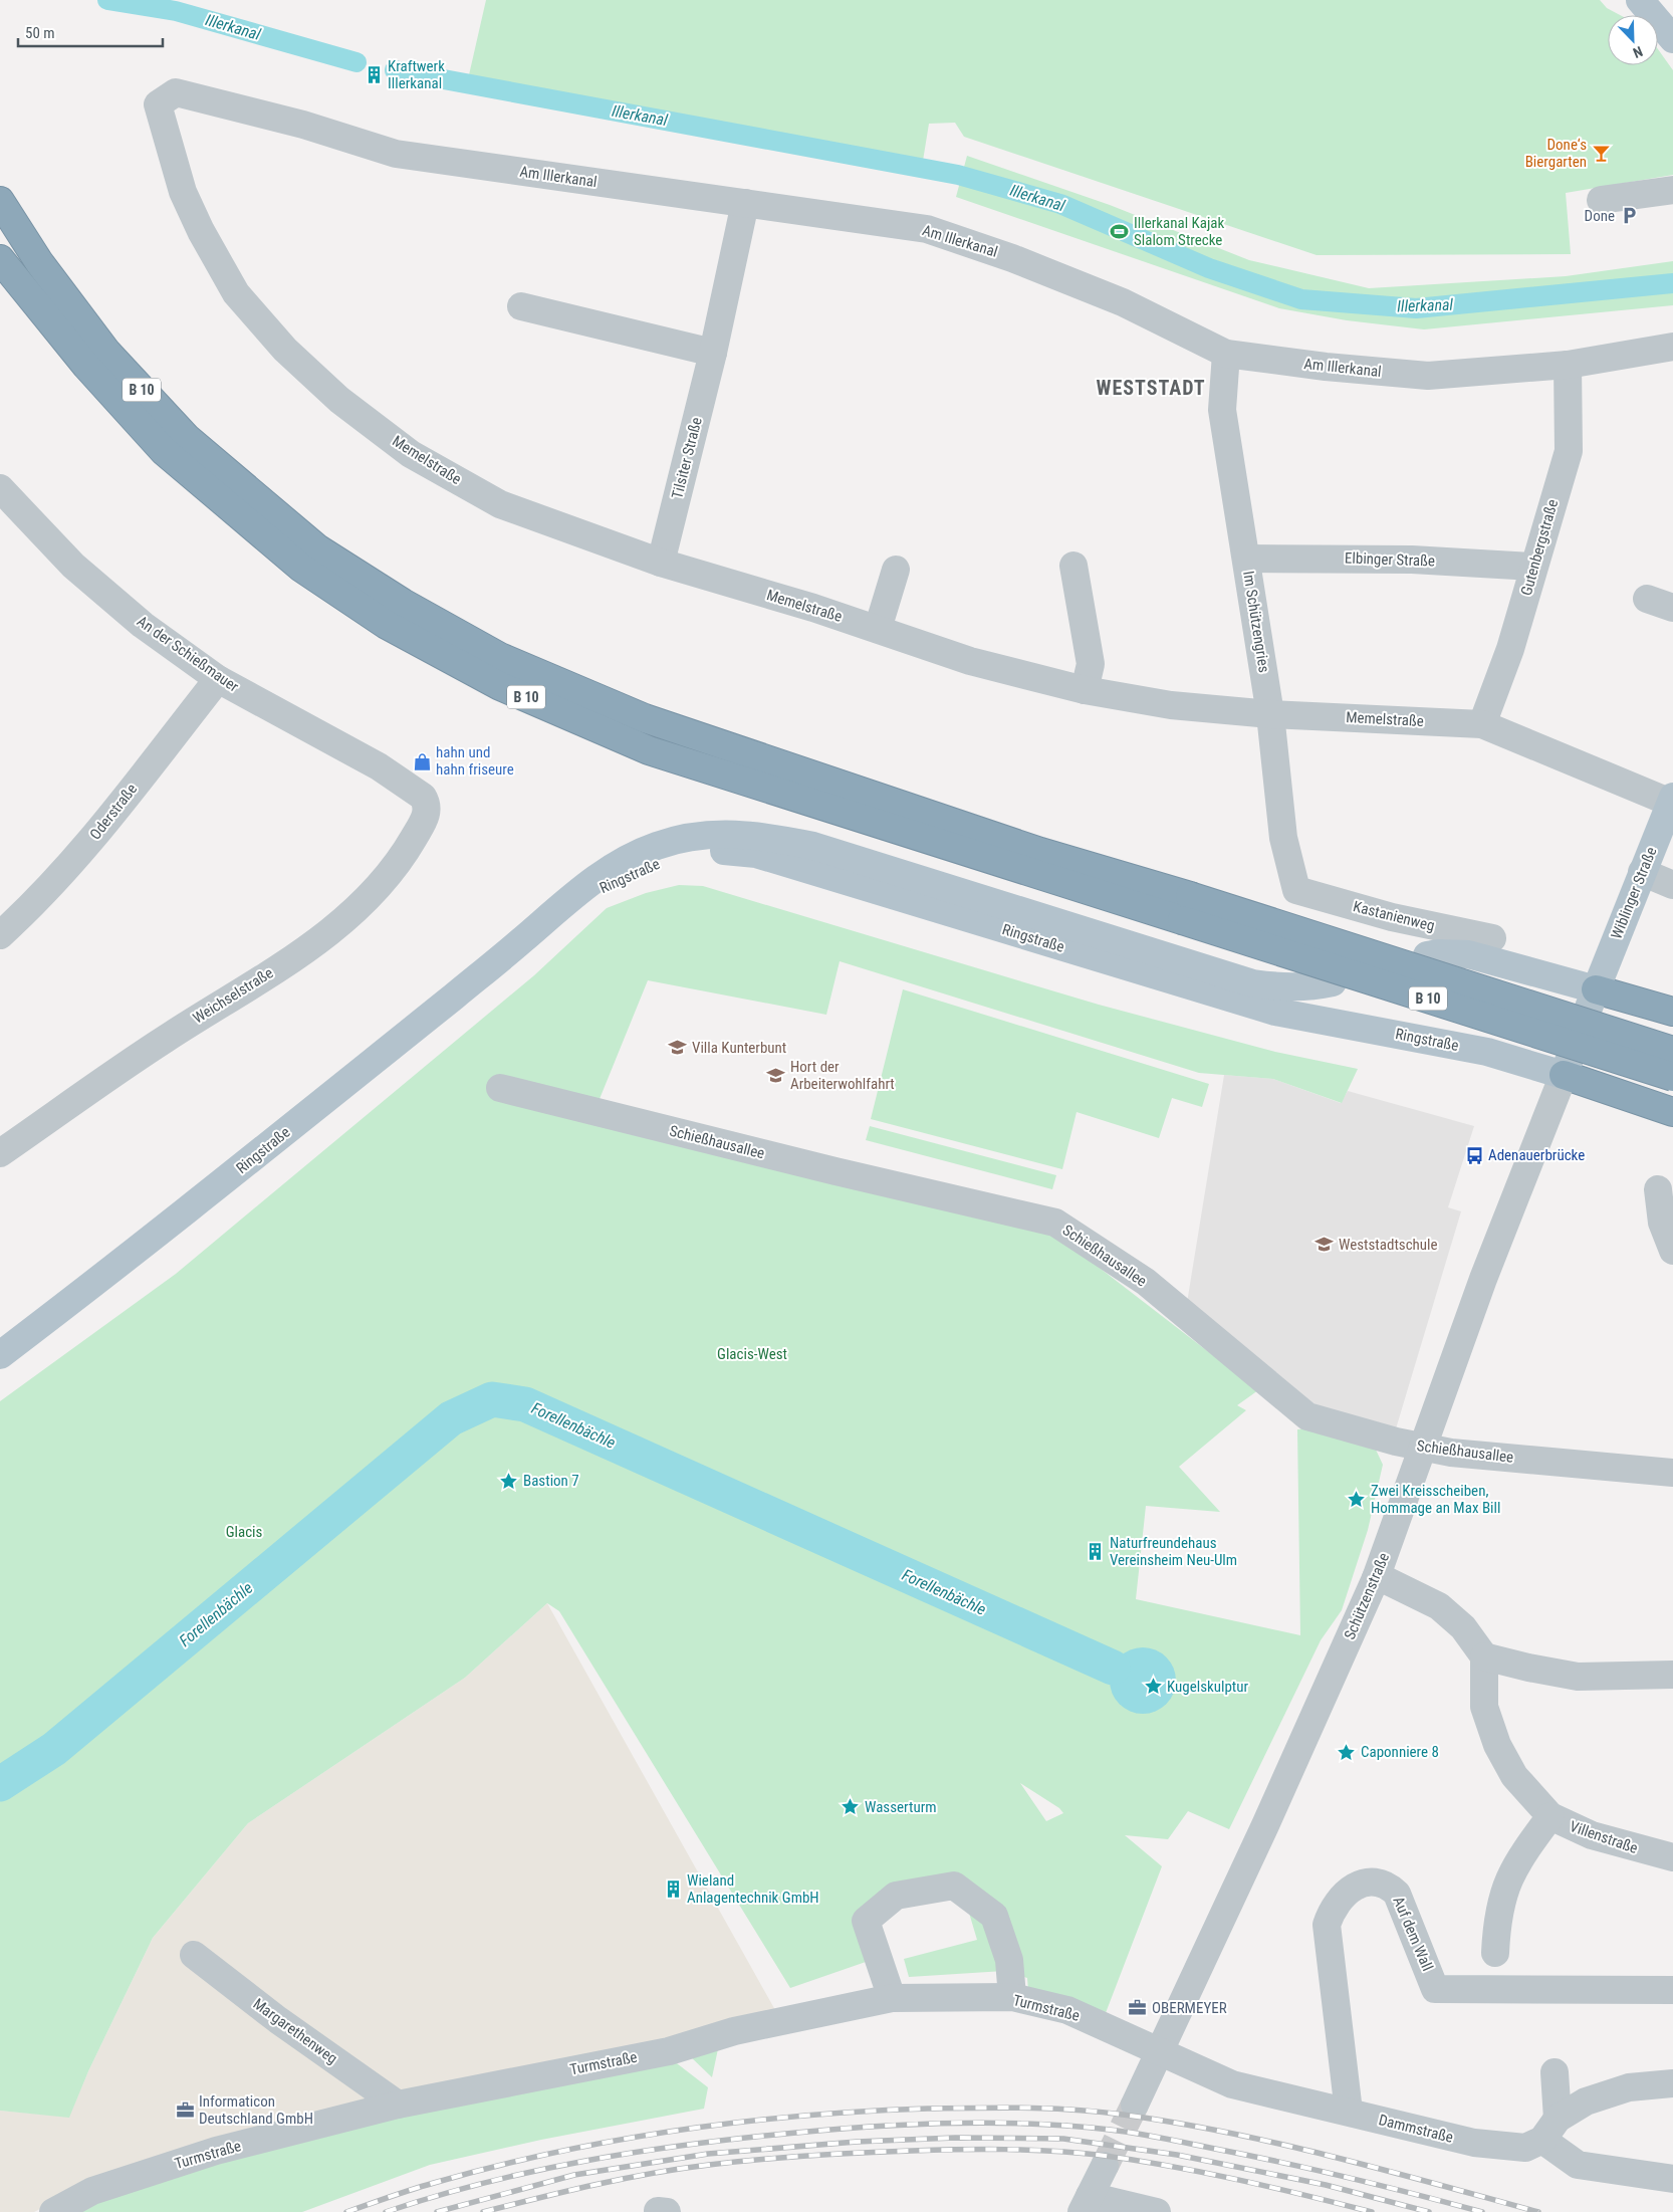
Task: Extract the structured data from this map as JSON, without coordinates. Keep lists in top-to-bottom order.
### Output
{
  "streets": {
    "highway": ["B 10"],
    "main road": ["Ringstraße", "Wiblinger Straße"],
    "street": [
      "Am Illerkanal",
      "Tilsiter Straße",
      "Memelstraße",
      "Gutenbergstraße",
      "Elbinger Straße",
      "Im Schützengries",
      "An der Schießmauer",
      "Oderstraße",
      "Kastanienweg",
      "Weichselstraße",
      "Schießhausallee",
      "Schützenstraße",
      "Villenstraße",
      "Auf dem Wall",
      "Turmstraße",
      "Margarethenweg",
      "Dammstraße"
    ]
  },
  "crossings": [
    ["Am Illerkanal", "Tilsiter Straße"],
    ["Am Illerkanal", "Memelstraße"],
    ["Am Illerkanal", "Gutenbergstraße"],
    ["Am Illerkanal", "Im Schützengries"],
    ["Tilsiter Straße", "Memelstraße"],
    ["Memelstraße", "Gutenbergstraße"],
    ["Memelstraße", "Im Schützengries"],
    ["Memelstraße", "Wiblinger Straße"],
    ["Gutenbergstraße", "Elbinger Straße"],
    ["Elbinger Straße", "Im Schützengries"],
    ["Im Schützengries", "Kastanienweg"],
    ["An der Schießmauer", "Oderstraße"],
    ["An der Schießmauer", "Weichselstraße"],
    ["Ringstraße", "Schützenstraße"],
    ["Schießhausallee", "Schützenstraße"],
    ["Schützenstraße", "Turmstraße"],
    ["Schützenstraße", "Dammstraße"],
    ["Auf dem Wall", "Dammstraße"],
    ["Turmstraße", "Margarethenweg"],
    ["Turmstraße", "Dammstraße"]
  ],
  "districts": ["WESTSTADT"],
  "water": ["Illerkanal", "Forellenbächle"],
  "parks": ["Glacis-West", "Glacis"],
  "places": {
    "building": ["Kraftwerk Illerkanal", "Naturfreundehaus Vereinsheim Neu-Ulm", "Wieland Anlagentechnik GmbH"],
    "bar": ["Done‘s Biergarten"],
    "parking": ["Done"],
    "sports": ["Illerkanal Kajak Slalom Strecke"],
    "shop": ["hahn und hahn friseure"],
    "school or university": ["Villa Kunterbunt", "Hort der Arbeiterwohlfahrt", "Weststadtschule"],
    "bus stop": ["Adenauerbrücke"],
    "place": [
      "Bastion 7",
      "Zwei Kreisscheiben, Hommage an Max Bill",
      "Kugelskulptur",
      "Caponniere 8",
      "Wasserturm"
    ],
    "office": ["OBERMEYER", "Informaticon Deutschland GmbH"]
  },
  "scale_bar": "50 m",
  "north": "bottom right"
}
